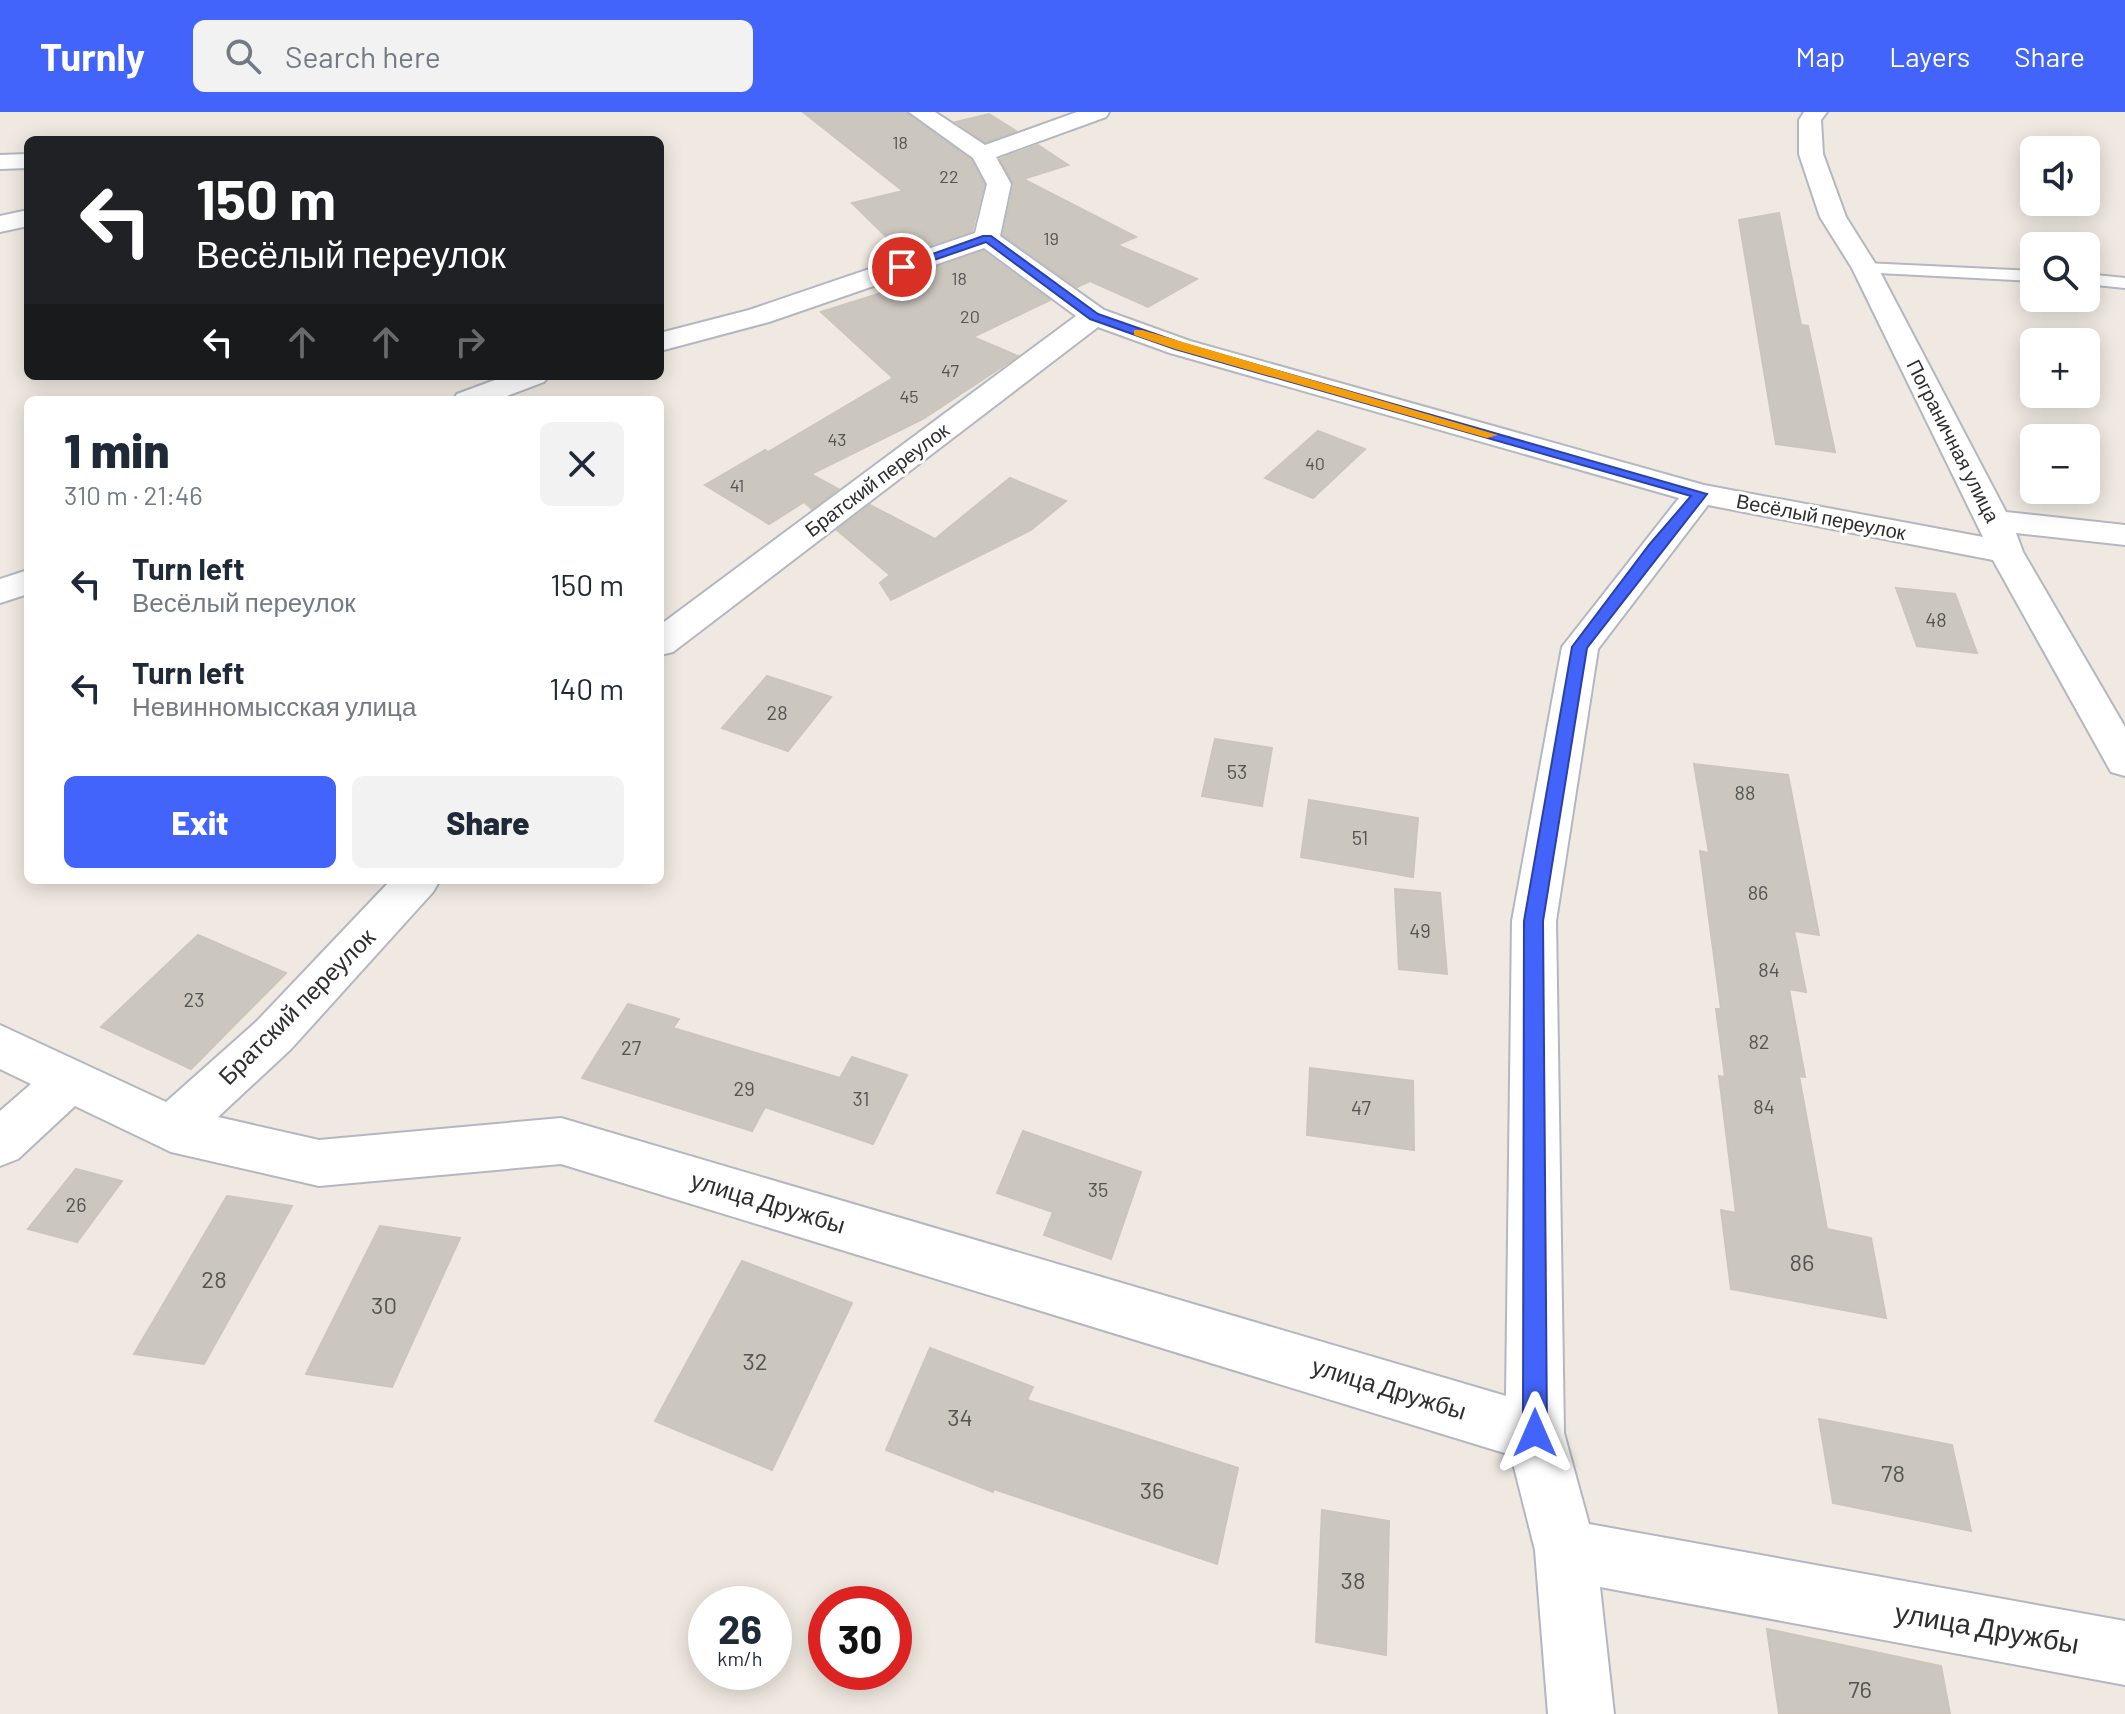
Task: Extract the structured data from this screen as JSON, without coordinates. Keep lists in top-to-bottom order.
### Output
{
  "streets": {
    "street": [
      "Пограничная улица",
      "Братский переулок",
      "Весёлый переулок",
      "улица Дружбы"
    ]
  },
  "crossings": [
    ["Пограничная улица", "Весёлый переулок"],
    ["Братский переулок", "Весёлый переулок"],
    ["Братский переулок", "улица Дружбы"]
  ],
  "house_numbers": [
    "18",
    "22",
    "19",
    "18",
    "20",
    "47",
    "45",
    "43",
    "40",
    "41",
    "48",
    "28",
    "53",
    "88",
    "51",
    "86",
    "49",
    "84",
    "23",
    "82",
    "27",
    "29",
    "31",
    "84",
    "47",
    "35",
    "26",
    "86",
    "28",
    "30",
    "32",
    "34",
    "78",
    "36",
    "38",
    "76"
  ],
  "page": {
    "header": "Turnly",
    "search": "Search here",
    "nav": ["Map", "Layers", "Share"],
    "map_buttons": ["+", "−"],
    "turn": ["150 m", "Весёлый переулок"],
    "heading": ["1 min", "310 m · 21:46"],
    "list": [
      {
        "name": "Turn left",
        "note": "Весёлый переулок",
        "value": "150 m"
      },
      {
        "name": "Turn left",
        "note": "Невинномысская улица",
        "value": "140 m"
      }
    ],
    "buttons": ["Exit", "Share"],
    "speed": "26 km/h",
    "limit": "30"
  }
}
